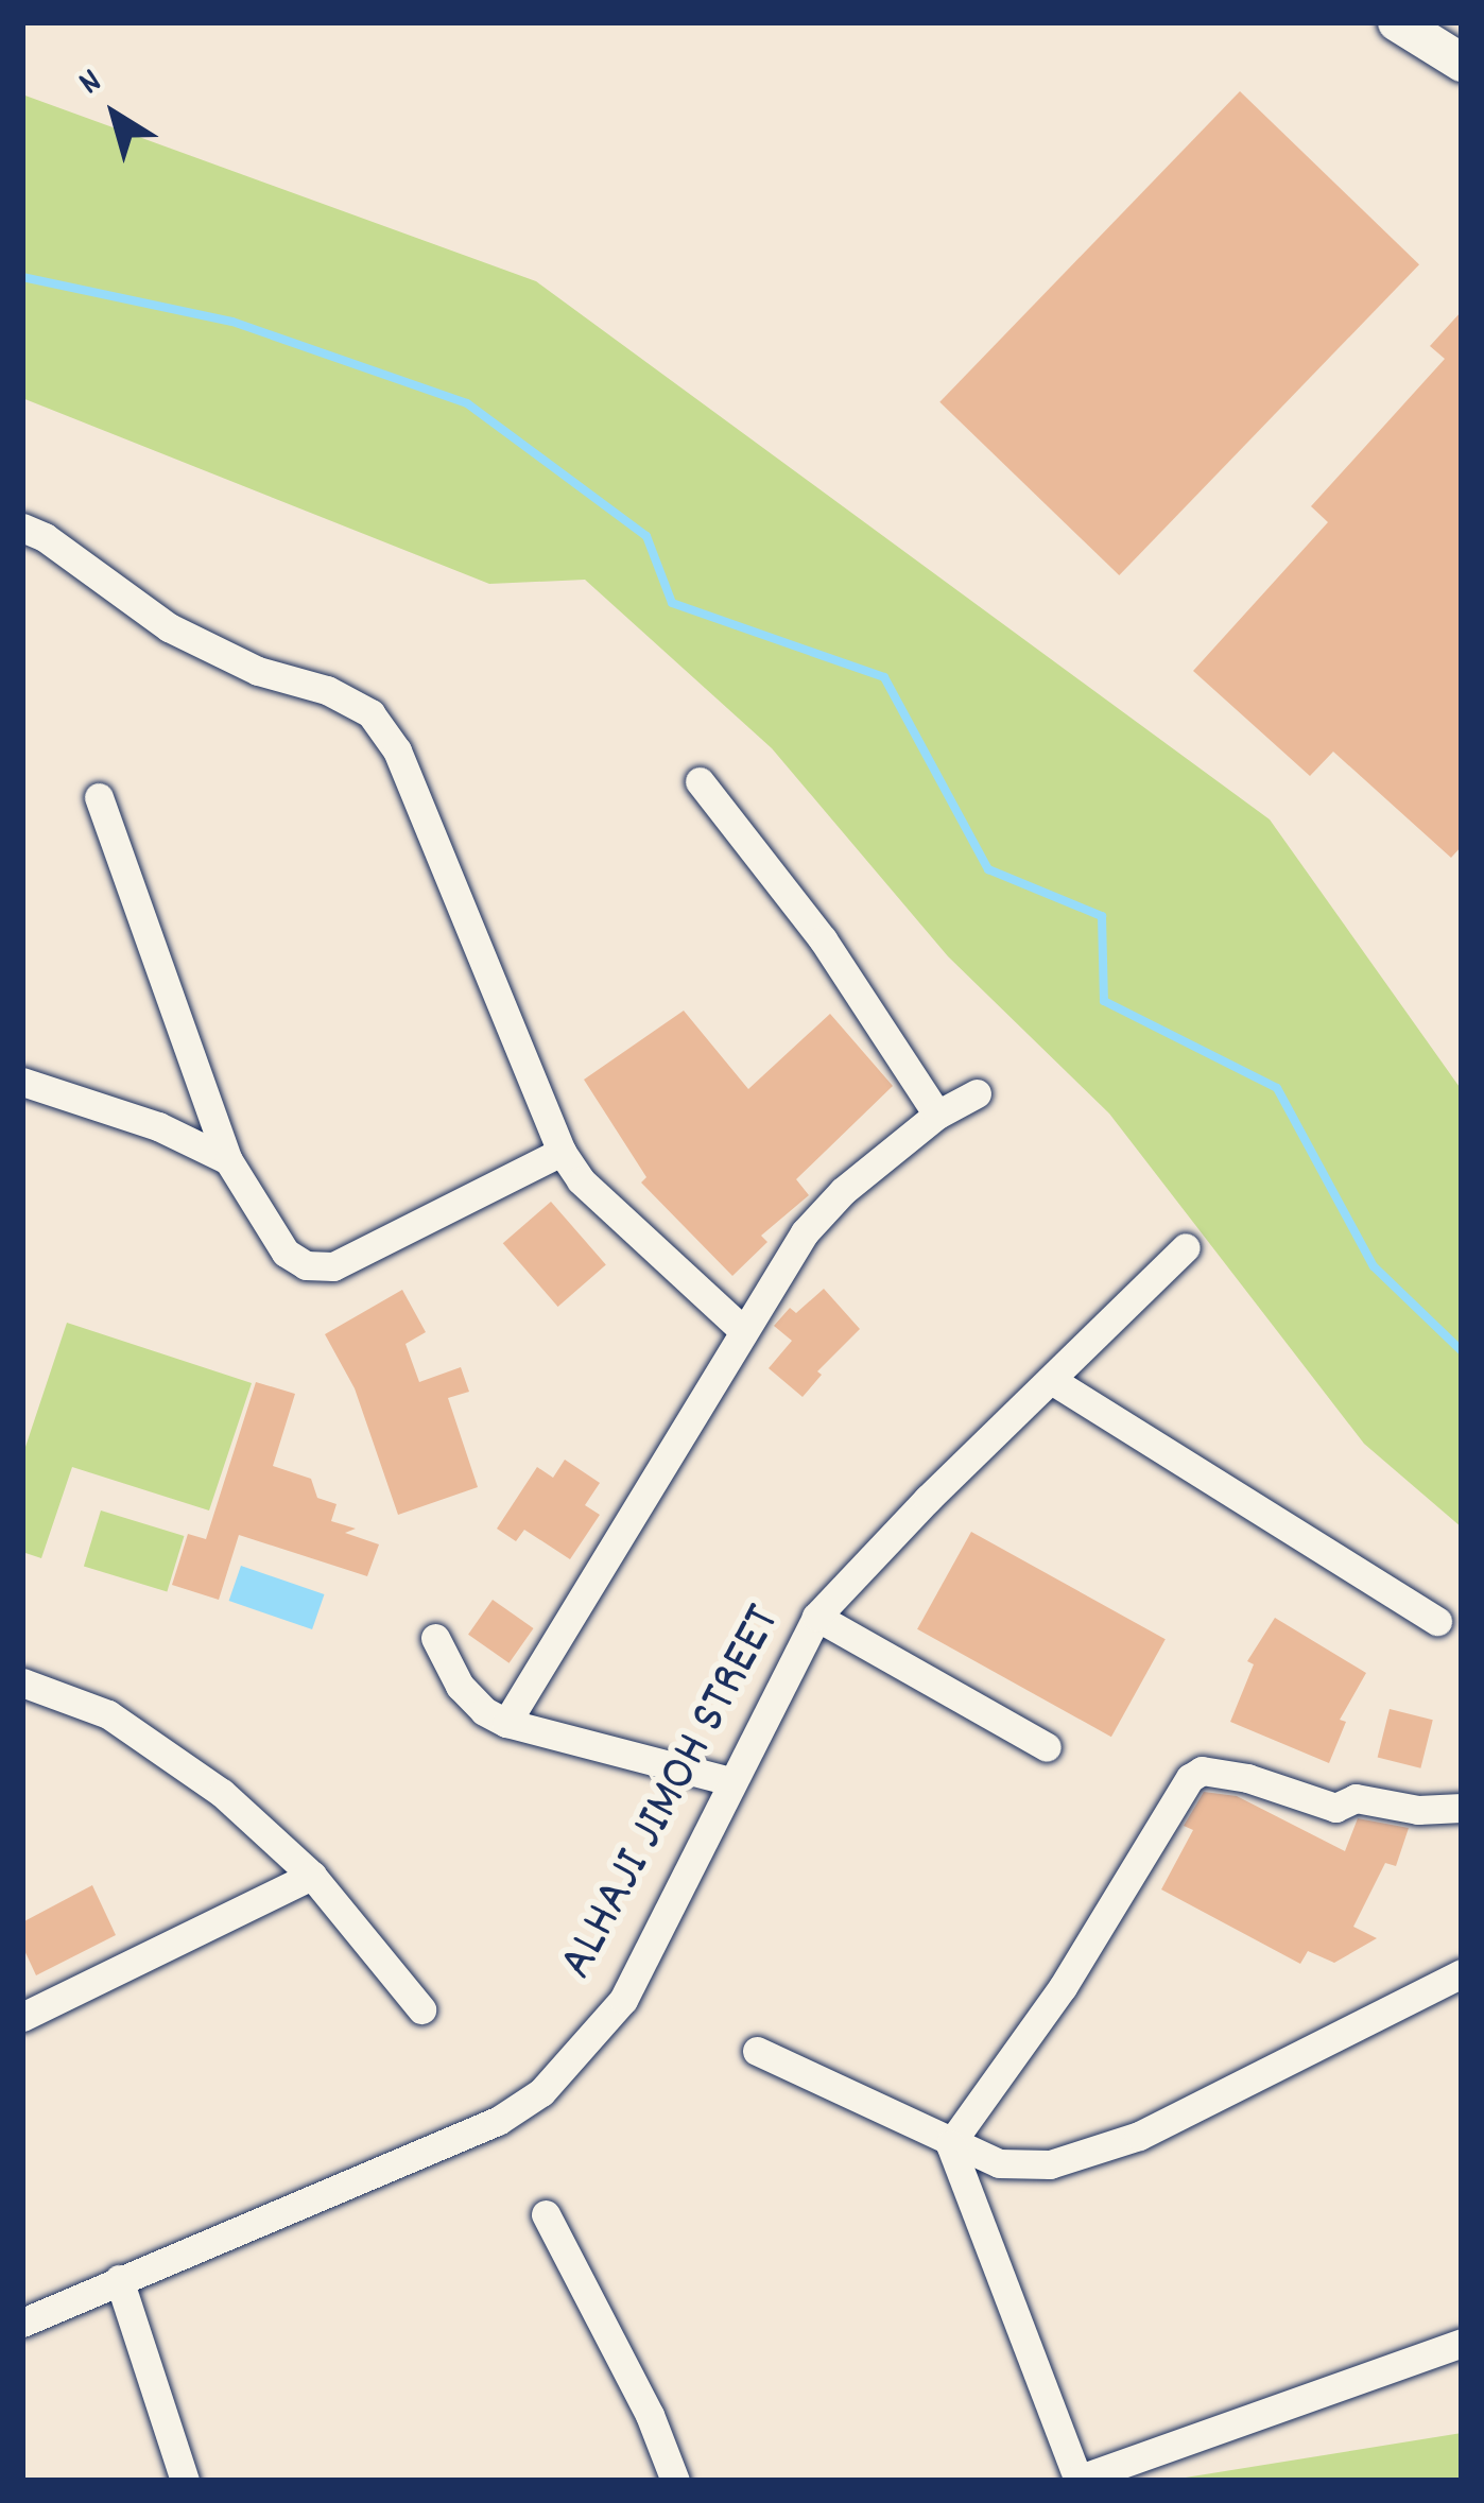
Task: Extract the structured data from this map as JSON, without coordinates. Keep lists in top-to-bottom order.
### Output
{
  "streets": {
    "street": ["ALHAJI JIMOH STREET"]
  },
  "north": "top left"
}
